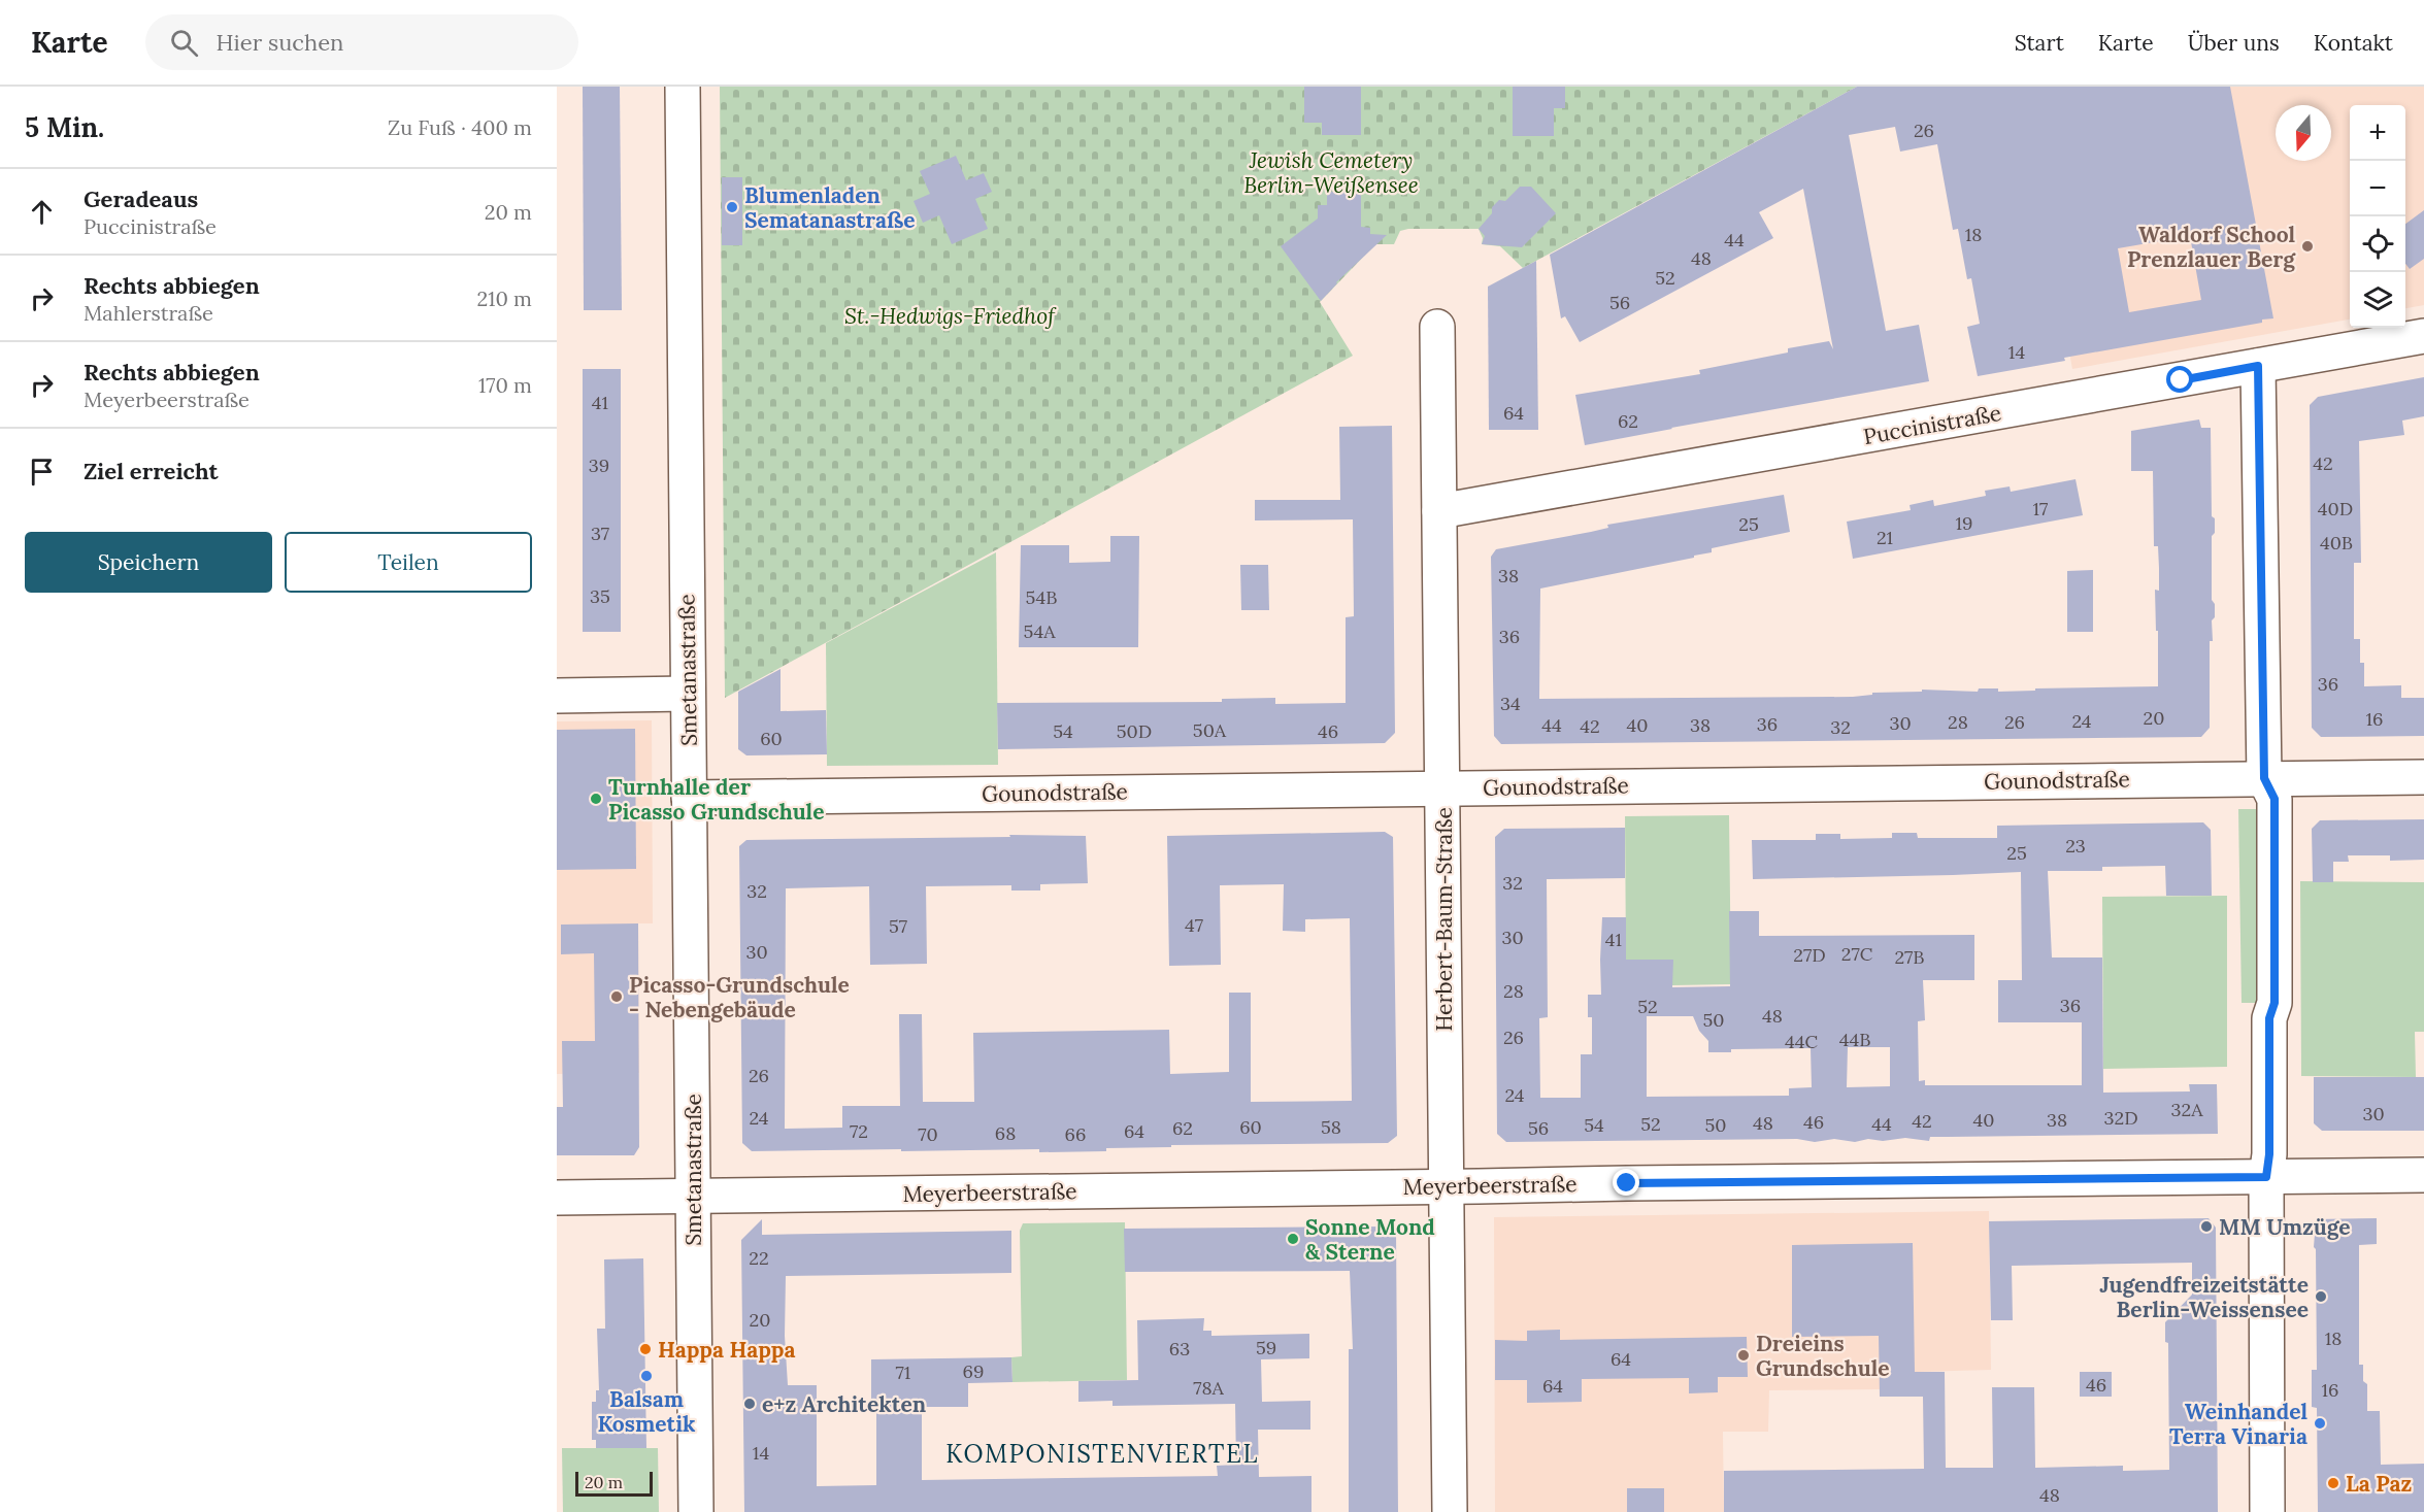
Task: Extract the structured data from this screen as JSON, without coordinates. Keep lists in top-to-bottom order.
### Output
{
  "streets": {
    "street": [
      "Puccinistraße",
      "Smetanastraße",
      "Gounodstraße",
      "Herbert-Baum-Straße",
      "Meyerbeerstraße"
    ]
  },
  "crossings": [
    ["Puccinistraße", "Herbert-Baum-Straße"],
    ["Smetanastraße", "Gounodstraße"],
    ["Smetanastraße", "Meyerbeerstraße"],
    ["Gounodstraße", "Herbert-Baum-Straße"],
    ["Herbert-Baum-Straße", "Meyerbeerstraße"]
  ],
  "districts": ["KOMPONISTENVIERTEL"],
  "parks": ["Jewish Cemetery Berlin-Weißensee", "St.-Hedwigs-Friedhof"],
  "places": [
    "Blumenladen Sematanastraße",
    "Waldorf School Prenzlauer Berg",
    "Turnhalle der Picasso Grundschule",
    "Picasso-Grundschule - Nebengebäude",
    "MM Umzüge",
    "Sonne Mond & Sterne",
    "Jugendfreizeitstätte Berlin-Weissensee",
    "Happa Happa",
    "Dreieins Grundschule",
    "Balsam Kosmetik",
    "e+z Architekten",
    "Weinhandel Terra Vinaria",
    "La Paz"
  ],
  "house_numbers": [
    "26",
    "18",
    "44",
    "48",
    "52",
    "56",
    "14",
    "41",
    "64",
    "62",
    "42",
    "39",
    "17",
    "40D",
    "19",
    "25",
    "37",
    "21",
    "40B",
    "38",
    "35",
    "54B",
    "54A",
    "36",
    "36",
    "34",
    "20",
    "16",
    "24",
    "28",
    "26",
    "30",
    "36",
    "44",
    "40",
    "38",
    "42",
    "32",
    "50A",
    "54",
    "50D",
    "46",
    "60",
    "23",
    "25",
    "32",
    "32",
    "47",
    "57",
    "30",
    "41",
    "30",
    "27C",
    "27D",
    "27B",
    "28",
    "36",
    "52",
    "48",
    "50",
    "26",
    "44B",
    "44C",
    "26",
    "24",
    "32A",
    "30",
    "24",
    "32D",
    "40",
    "38",
    "42",
    "46",
    "48",
    "52",
    "44",
    "54",
    "50",
    "60",
    "58",
    "62",
    "56",
    "72",
    "64",
    "68",
    "70",
    "66",
    "22",
    "20",
    "18",
    "59",
    "63",
    "64",
    "69",
    "71",
    "46",
    "64",
    "78A",
    "16",
    "14",
    "48"
  ],
  "scale_bar": "20 m",
  "north": "bottom",
  "page": {
    "header": "Karte",
    "search": "Hier suchen",
    "nav": [
      "Start",
      "Karte",
      "Über uns",
      "Kontakt"
    ],
    "heading": ["5 Min.", "Zu Fuß · 400 m"],
    "map_buttons": ["+", "−"],
    "list": [
      ["Geradeaus", "Puccinistraße", "20 m"],
      ["Rechts abbiegen", "Mahlerstraße", "210 m"],
      ["Rechts abbiegen", "Meyerbeerstraße", "170 m"],
      "Ziel erreicht"
    ],
    "buttons": ["Speichern", "Teilen"],
    "scale": "20 m"
  }
}
